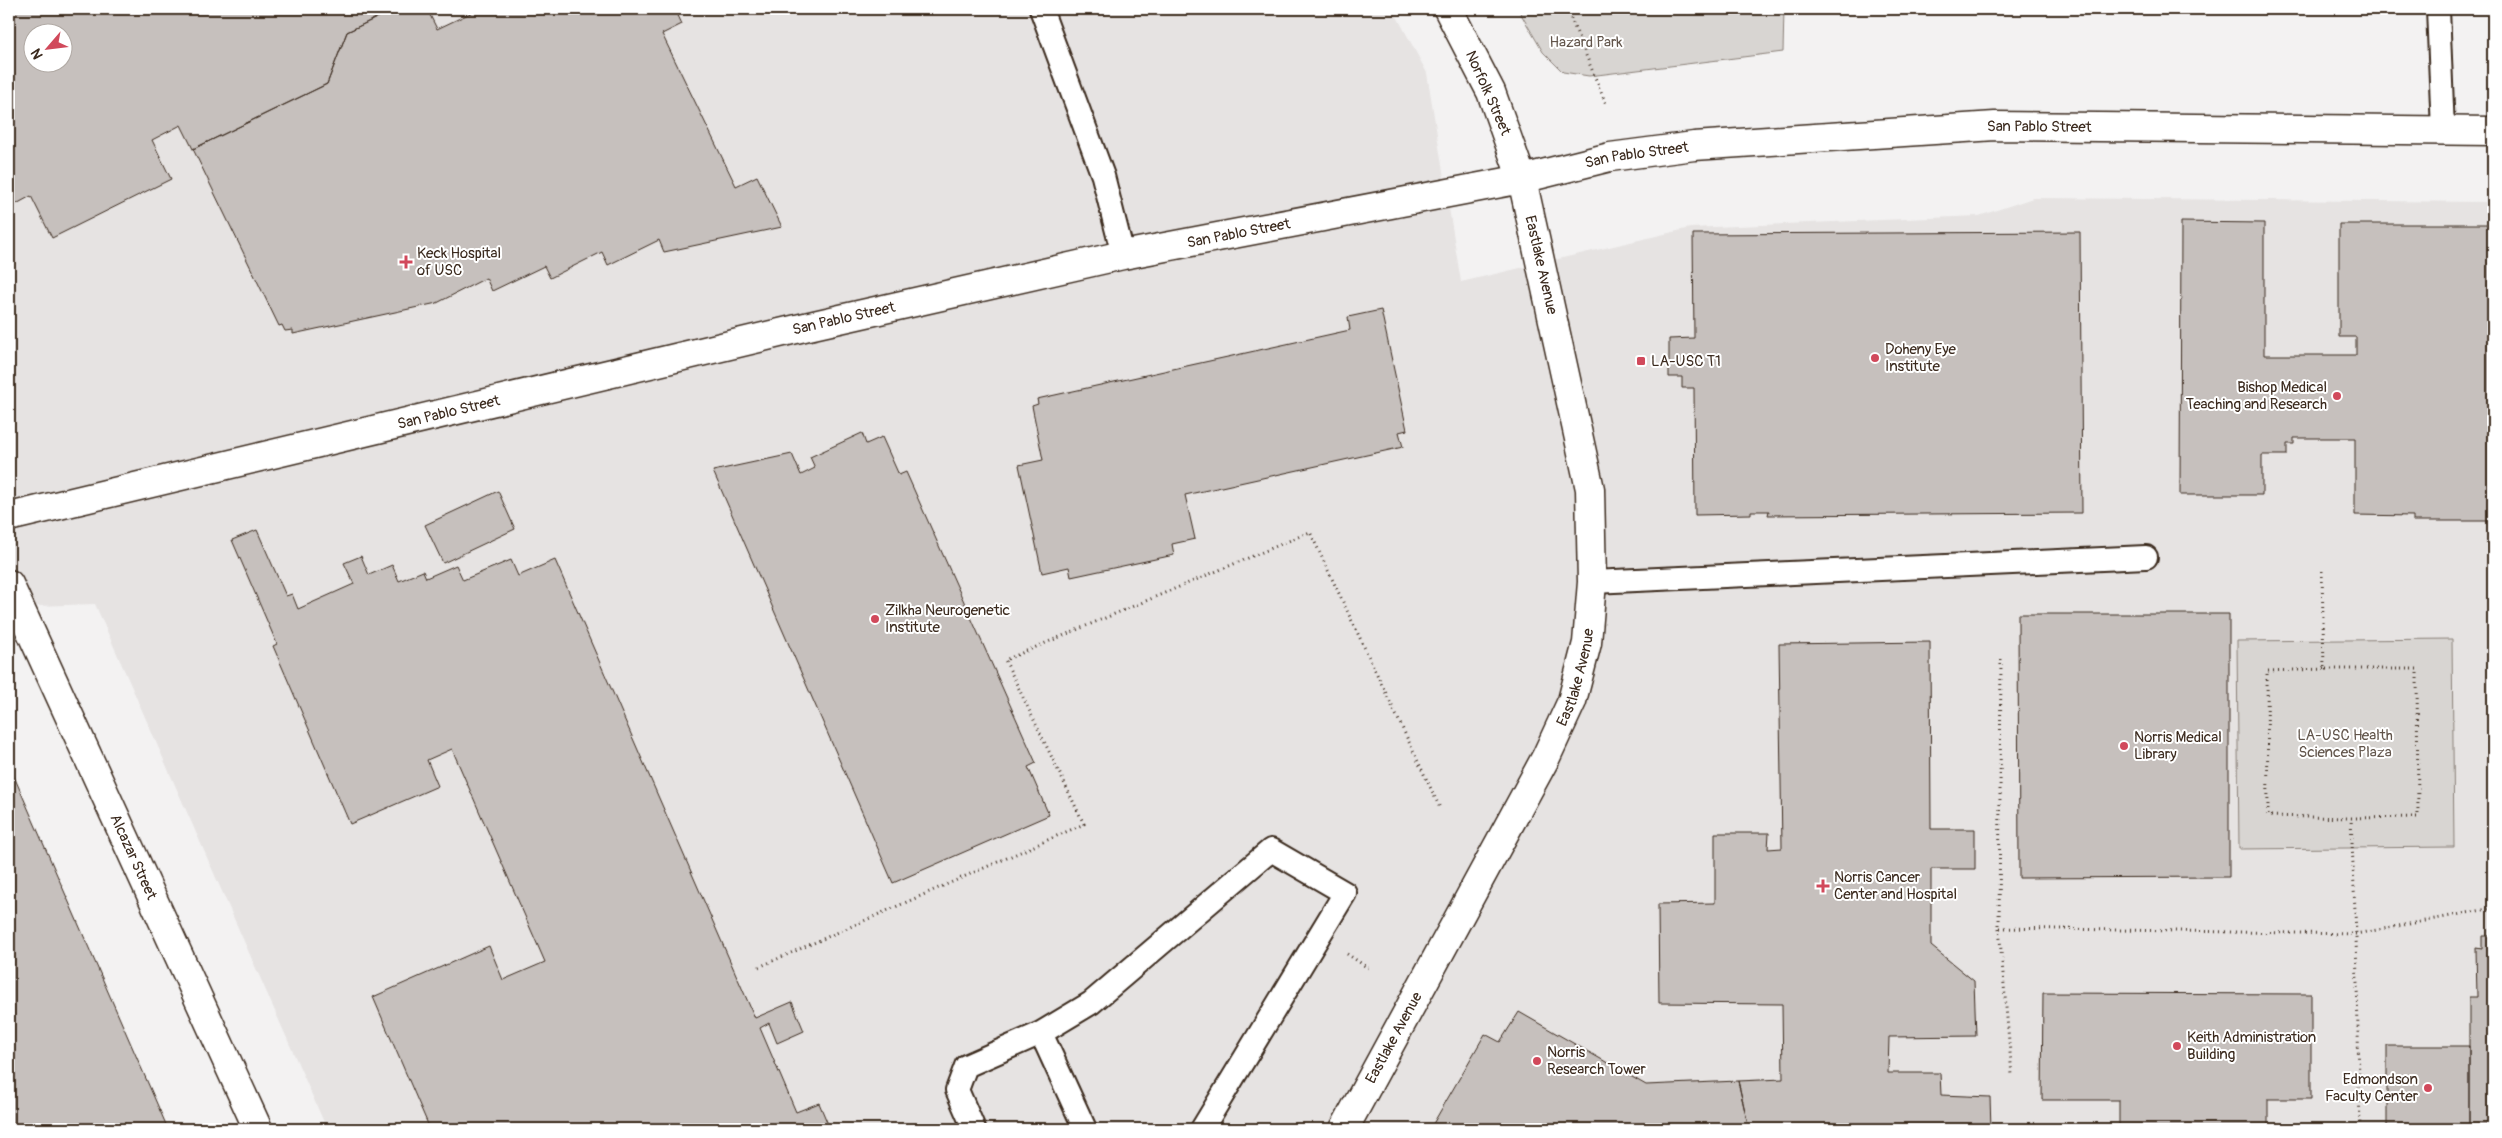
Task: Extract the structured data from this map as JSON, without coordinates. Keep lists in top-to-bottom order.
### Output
{
  "streets": {
    "street": [
      "Norfolk Street",
      "San Pablo Street",
      "Eastlake Avenue",
      "Alcazar Street"
    ]
  },
  "crossings": [
    ["Norfolk Street", "San Pablo Street"],
    ["Norfolk Street", "Eastlake Avenue"],
    ["San Pablo Street", "Eastlake Avenue"]
  ],
  "parks": ["Hazard Park", "LA-USC Health Sciences Plaza"],
  "places": {
    "health": ["Keck Hospital of USC", "Norris Cancer Center and Hospital"],
    "other": [
      "Doheny Eye Institute",
      "Bishop Medical Teaching and Research",
      "Zilkha Neurogenetic Institute",
      "Norris Medical Library",
      "Keith Administration Building",
      "Norris Research Tower",
      "Edmondson Faculty Center"
    ],
    "transit": ["LA-USC T1"]
  },
  "north": "bottom left"
}
